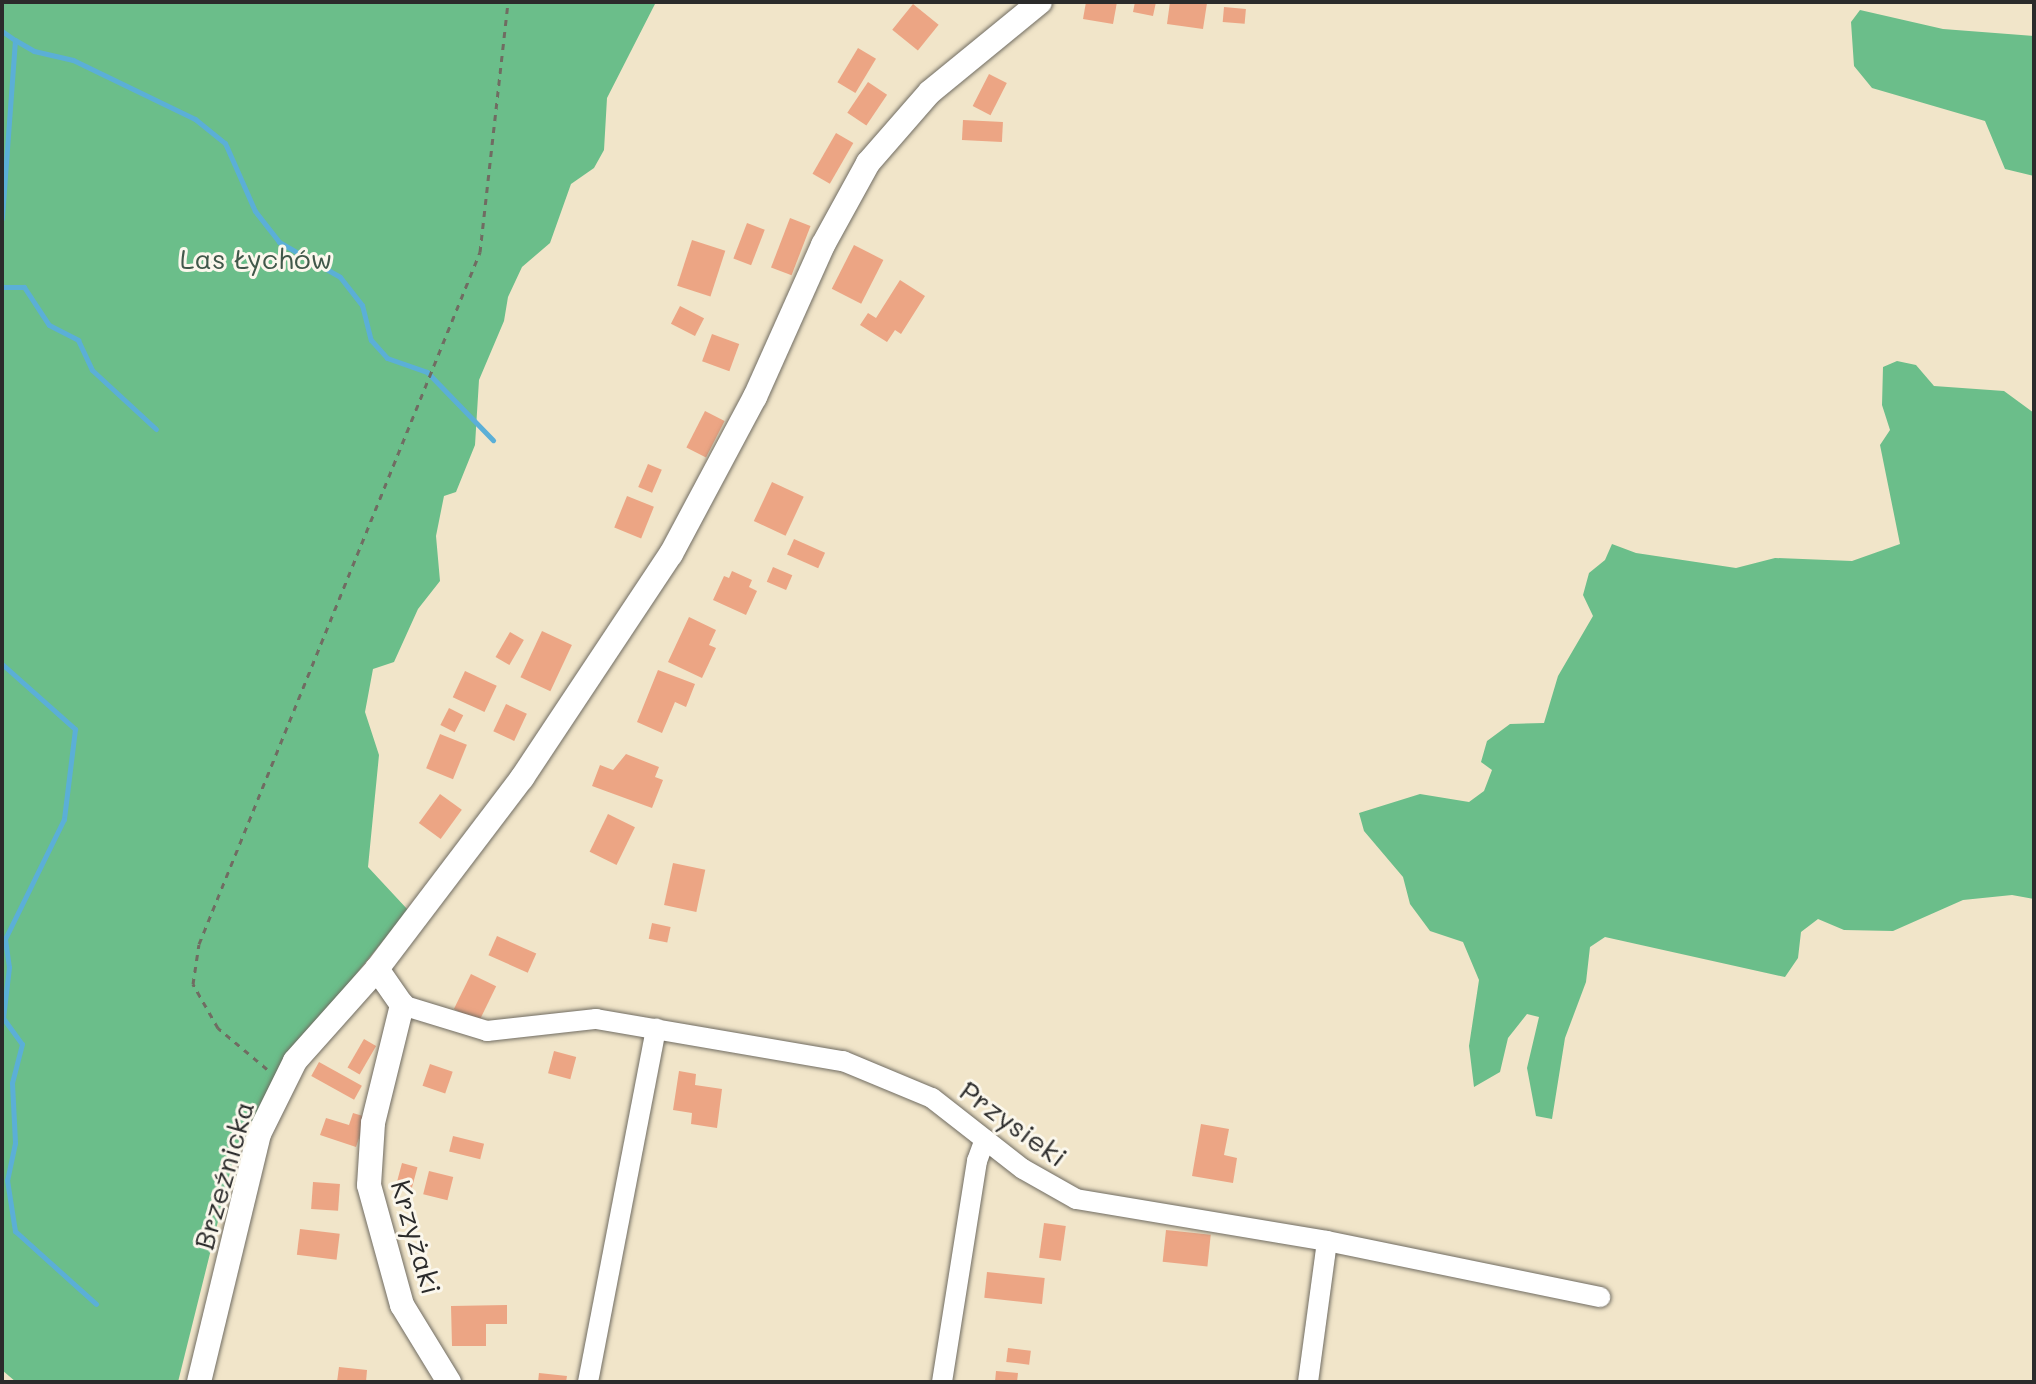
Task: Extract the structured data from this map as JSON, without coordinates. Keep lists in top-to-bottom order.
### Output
{
  "streets": {
    "street": ["Przysieki", "Brzeźnicka", "Krzyżaki"]
  },
  "crossings": [
    ["Przysieki", "Krzyżaki"]
  ],
  "parks": ["Las Łychów"]
}
